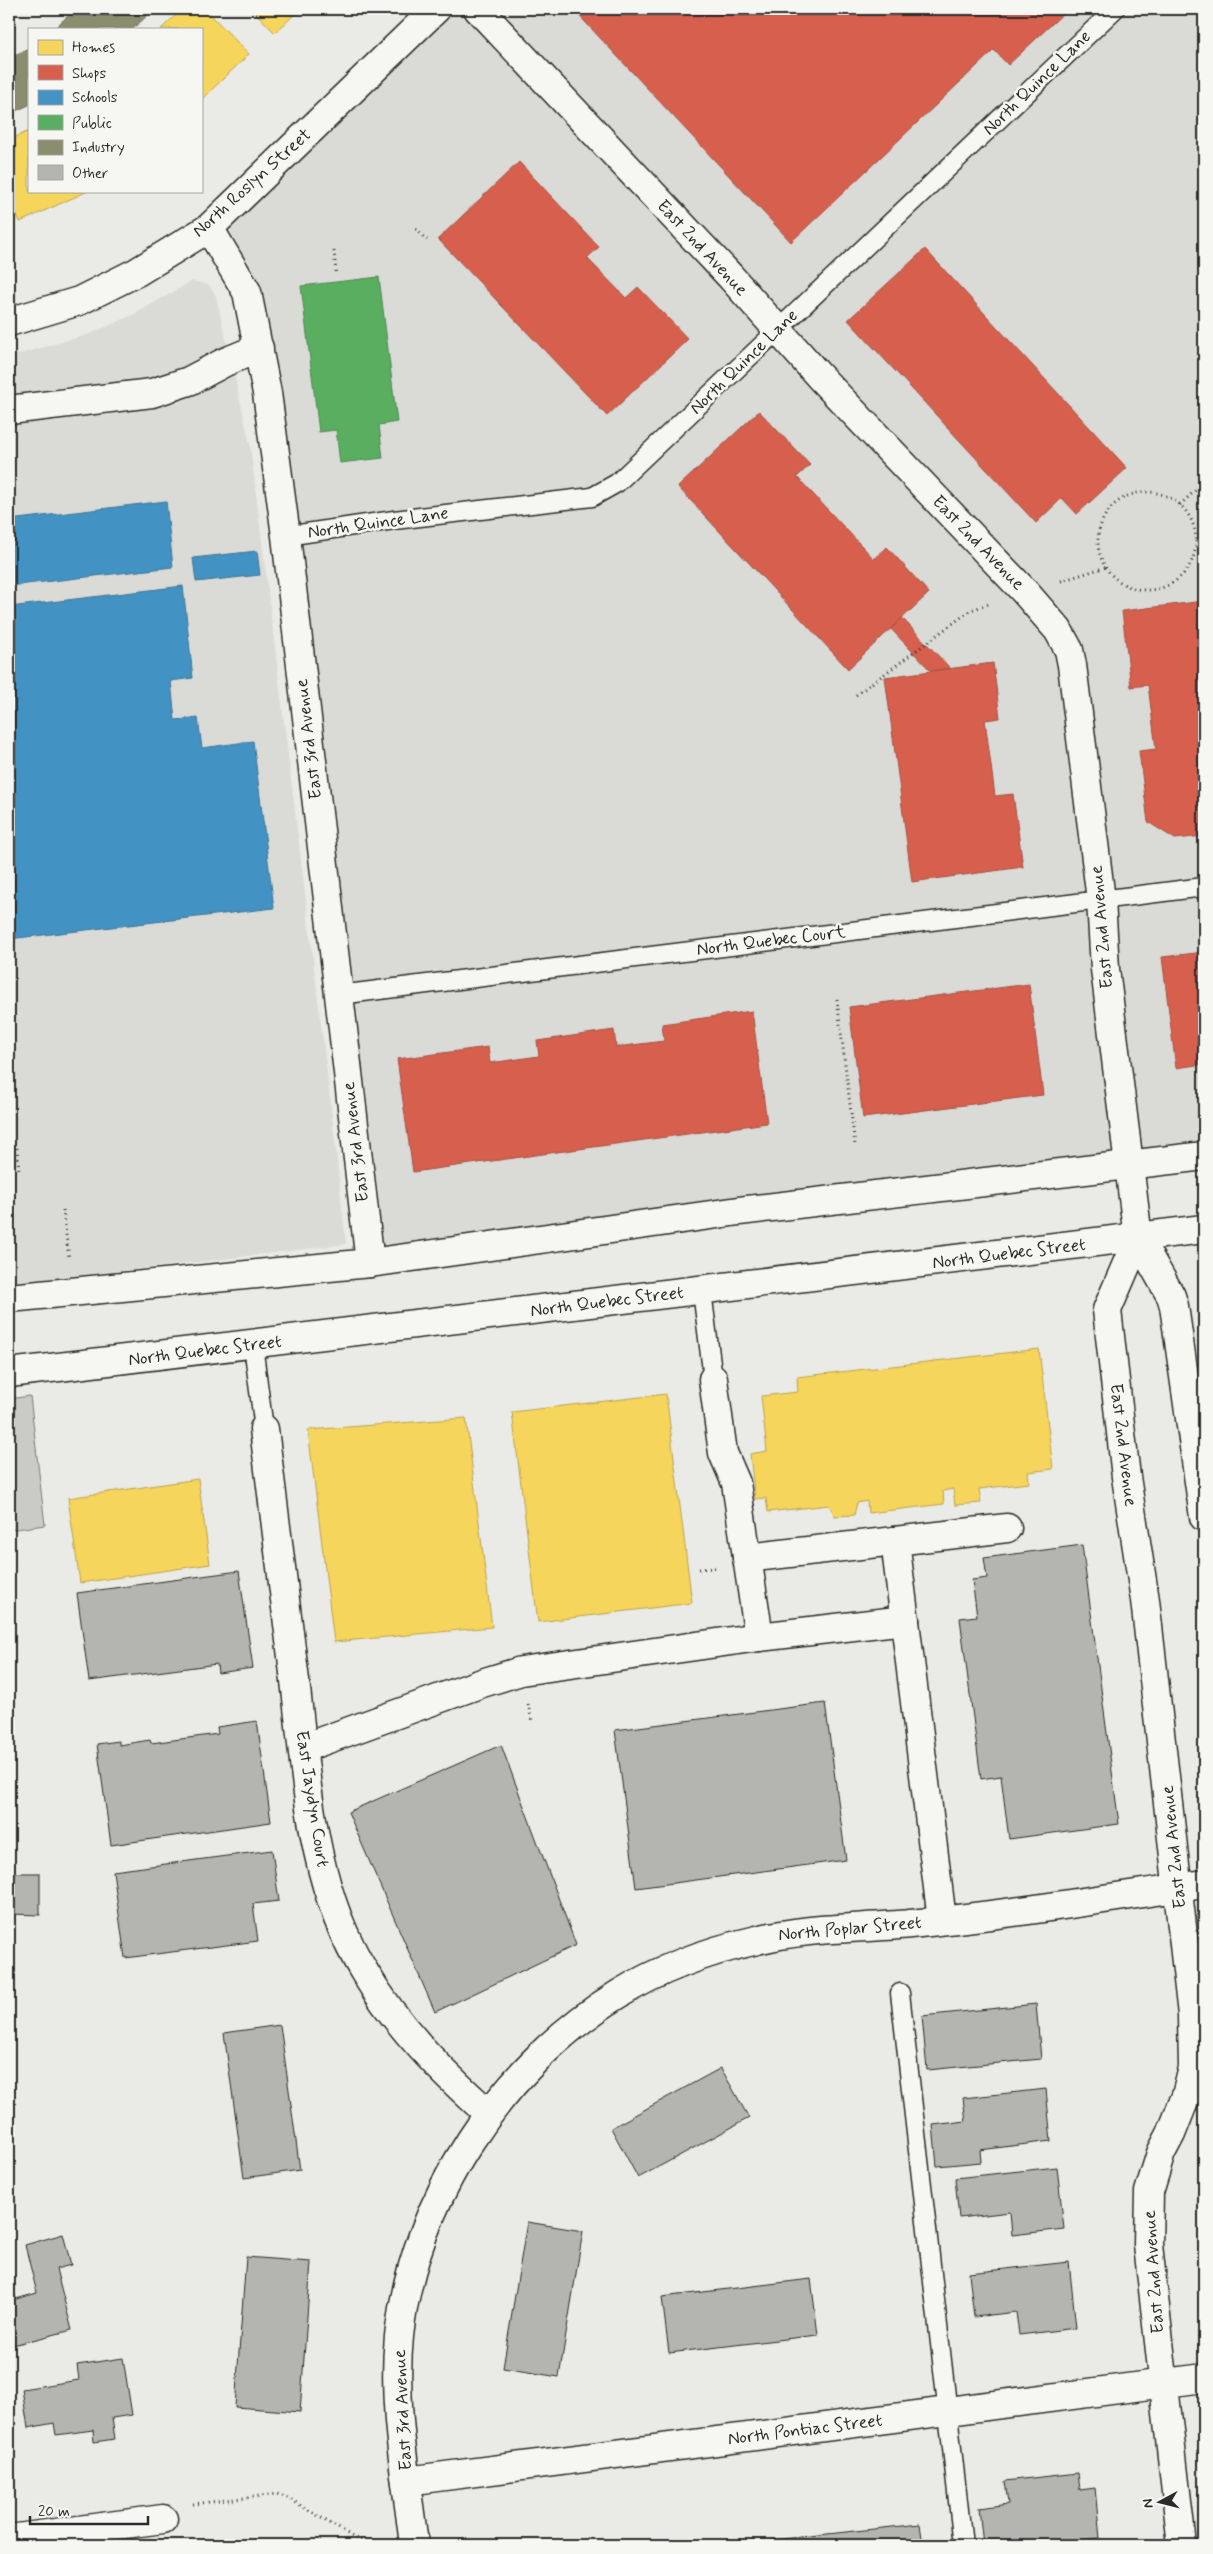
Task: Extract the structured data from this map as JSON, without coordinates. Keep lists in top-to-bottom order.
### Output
{
  "streets": {
    "street": [
      "North Roslyn Street",
      "East 2nd Avenue",
      "East 3rd Avenue",
      "North Quebec Street",
      "East Jaydyn Court",
      "North Poplar Street",
      "North Pontiac Street"
    ],
    "lane": ["North Quince Lane", "North Quebec Court"]
  },
  "crossings": [
    ["North Quince Lane", "East 2nd Avenue"],
    ["North Quince Lane", "East 3rd Avenue"],
    ["North Roslyn Street", "East 3rd Avenue"],
    ["East 2nd Avenue", "North Quebec Court"],
    ["East 2nd Avenue", "North Quebec Street"],
    ["East 2nd Avenue", "North Poplar Street"],
    ["East 2nd Avenue", "North Pontiac Street"],
    ["East 3rd Avenue", "North Quebec Court"],
    ["East 3rd Avenue", "East Jaydyn Court"],
    ["East 3rd Avenue", "North Poplar Street"],
    ["East 3rd Avenue", "North Pontiac Street"],
    ["East Jaydyn Court", "North Poplar Street"]
  ],
  "legend": [
    "Homes",
    "Shops",
    "Schools",
    "Public",
    "Industry",
    "Other"
  ],
  "scale_bar": "20 m",
  "north": "left"
}
